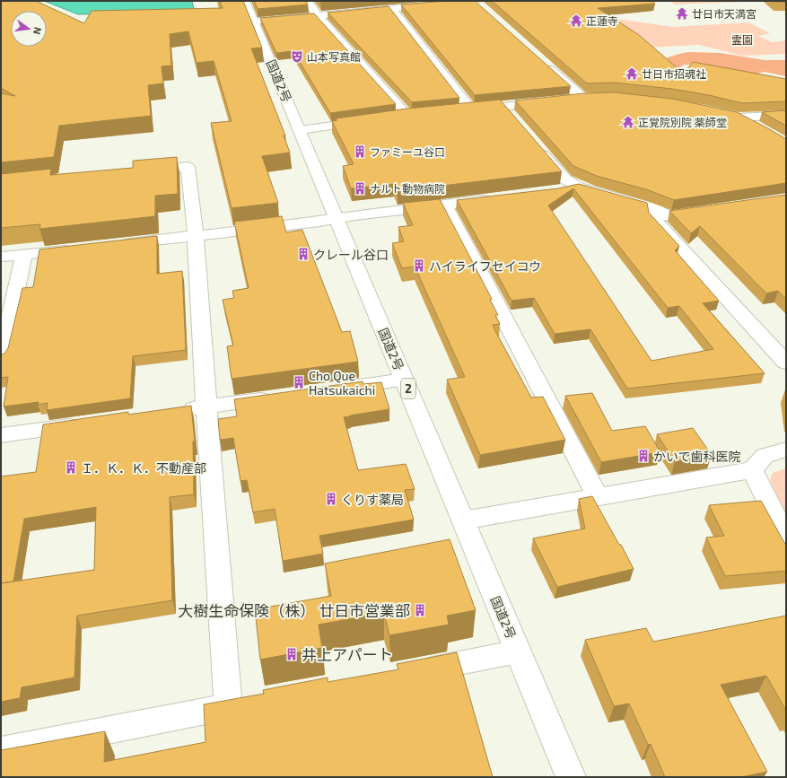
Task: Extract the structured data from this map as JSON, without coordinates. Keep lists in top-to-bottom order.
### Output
{
  "streets": {
    "main road": ["国道2号", "2"]
  },
  "parks": ["霊園"],
  "places": {
    "temple": [
      "廿日市天満宮",
      "正蓮寺",
      "廿日市招魂社",
      "正覚院別院 薬師堂"
    ],
    "theatre": ["山本写真館"],
    "building": [
      "ファミーユ谷口",
      "ナルト動物病院",
      "クレール谷口",
      "ハイライフセイコウ",
      "Cho Que Hatsukaichi",
      "かいで歯科医院",
      "Ｉ．Ｋ．Ｋ．不動産部",
      "くりす薬局",
      "大樹生命保険（株） 廿日市営業部",
      "井上アパート"
    ]
  },
  "north": "right"
}
